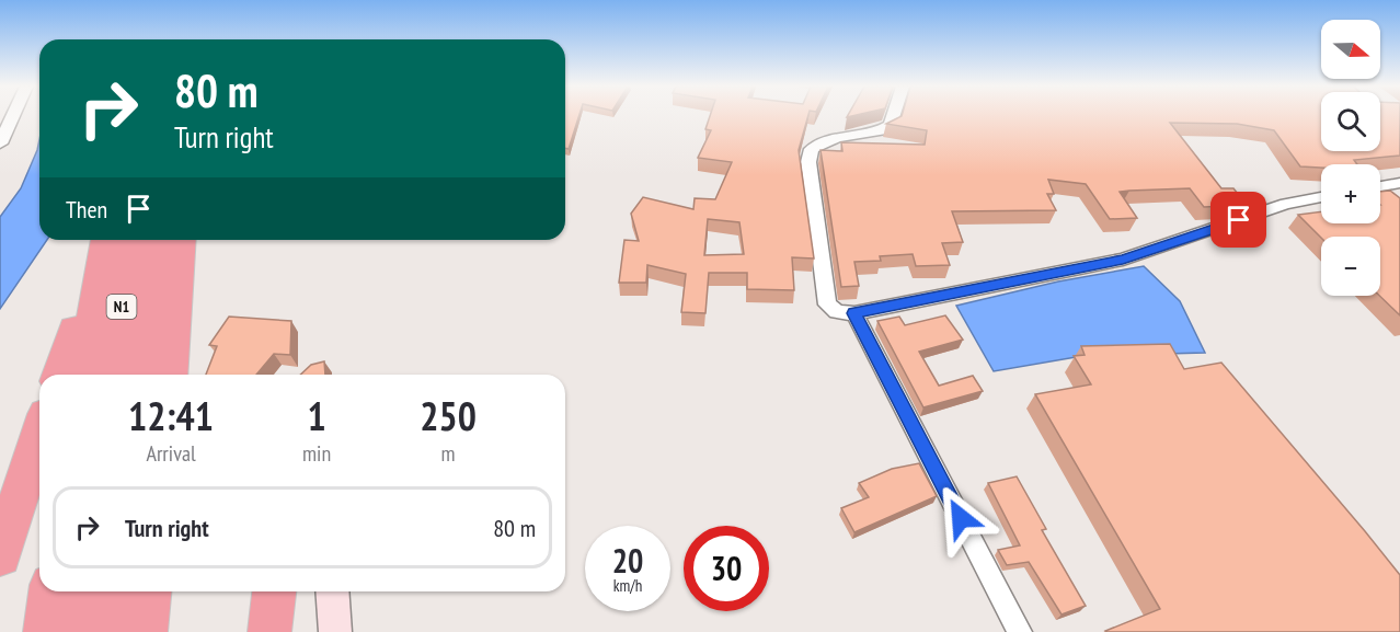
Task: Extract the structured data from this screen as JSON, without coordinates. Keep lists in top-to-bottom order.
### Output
{
  "streets": {
    "highway": ["N1"]
  },
  "north": "right",
  "page": {
    "map_buttons": ["+", "−"],
    "turn": ["80 m", "Turn right"],
    "then": "Then",
    "eta": [
      "12:41",
      "Arrival",
      "1",
      "min",
      "250",
      "m"
    ],
    "list": [
      {
        "name": "Turn right",
        "value": "80 m"
      }
    ],
    "speed": "20 km/h",
    "limit": "30"
  }
}
